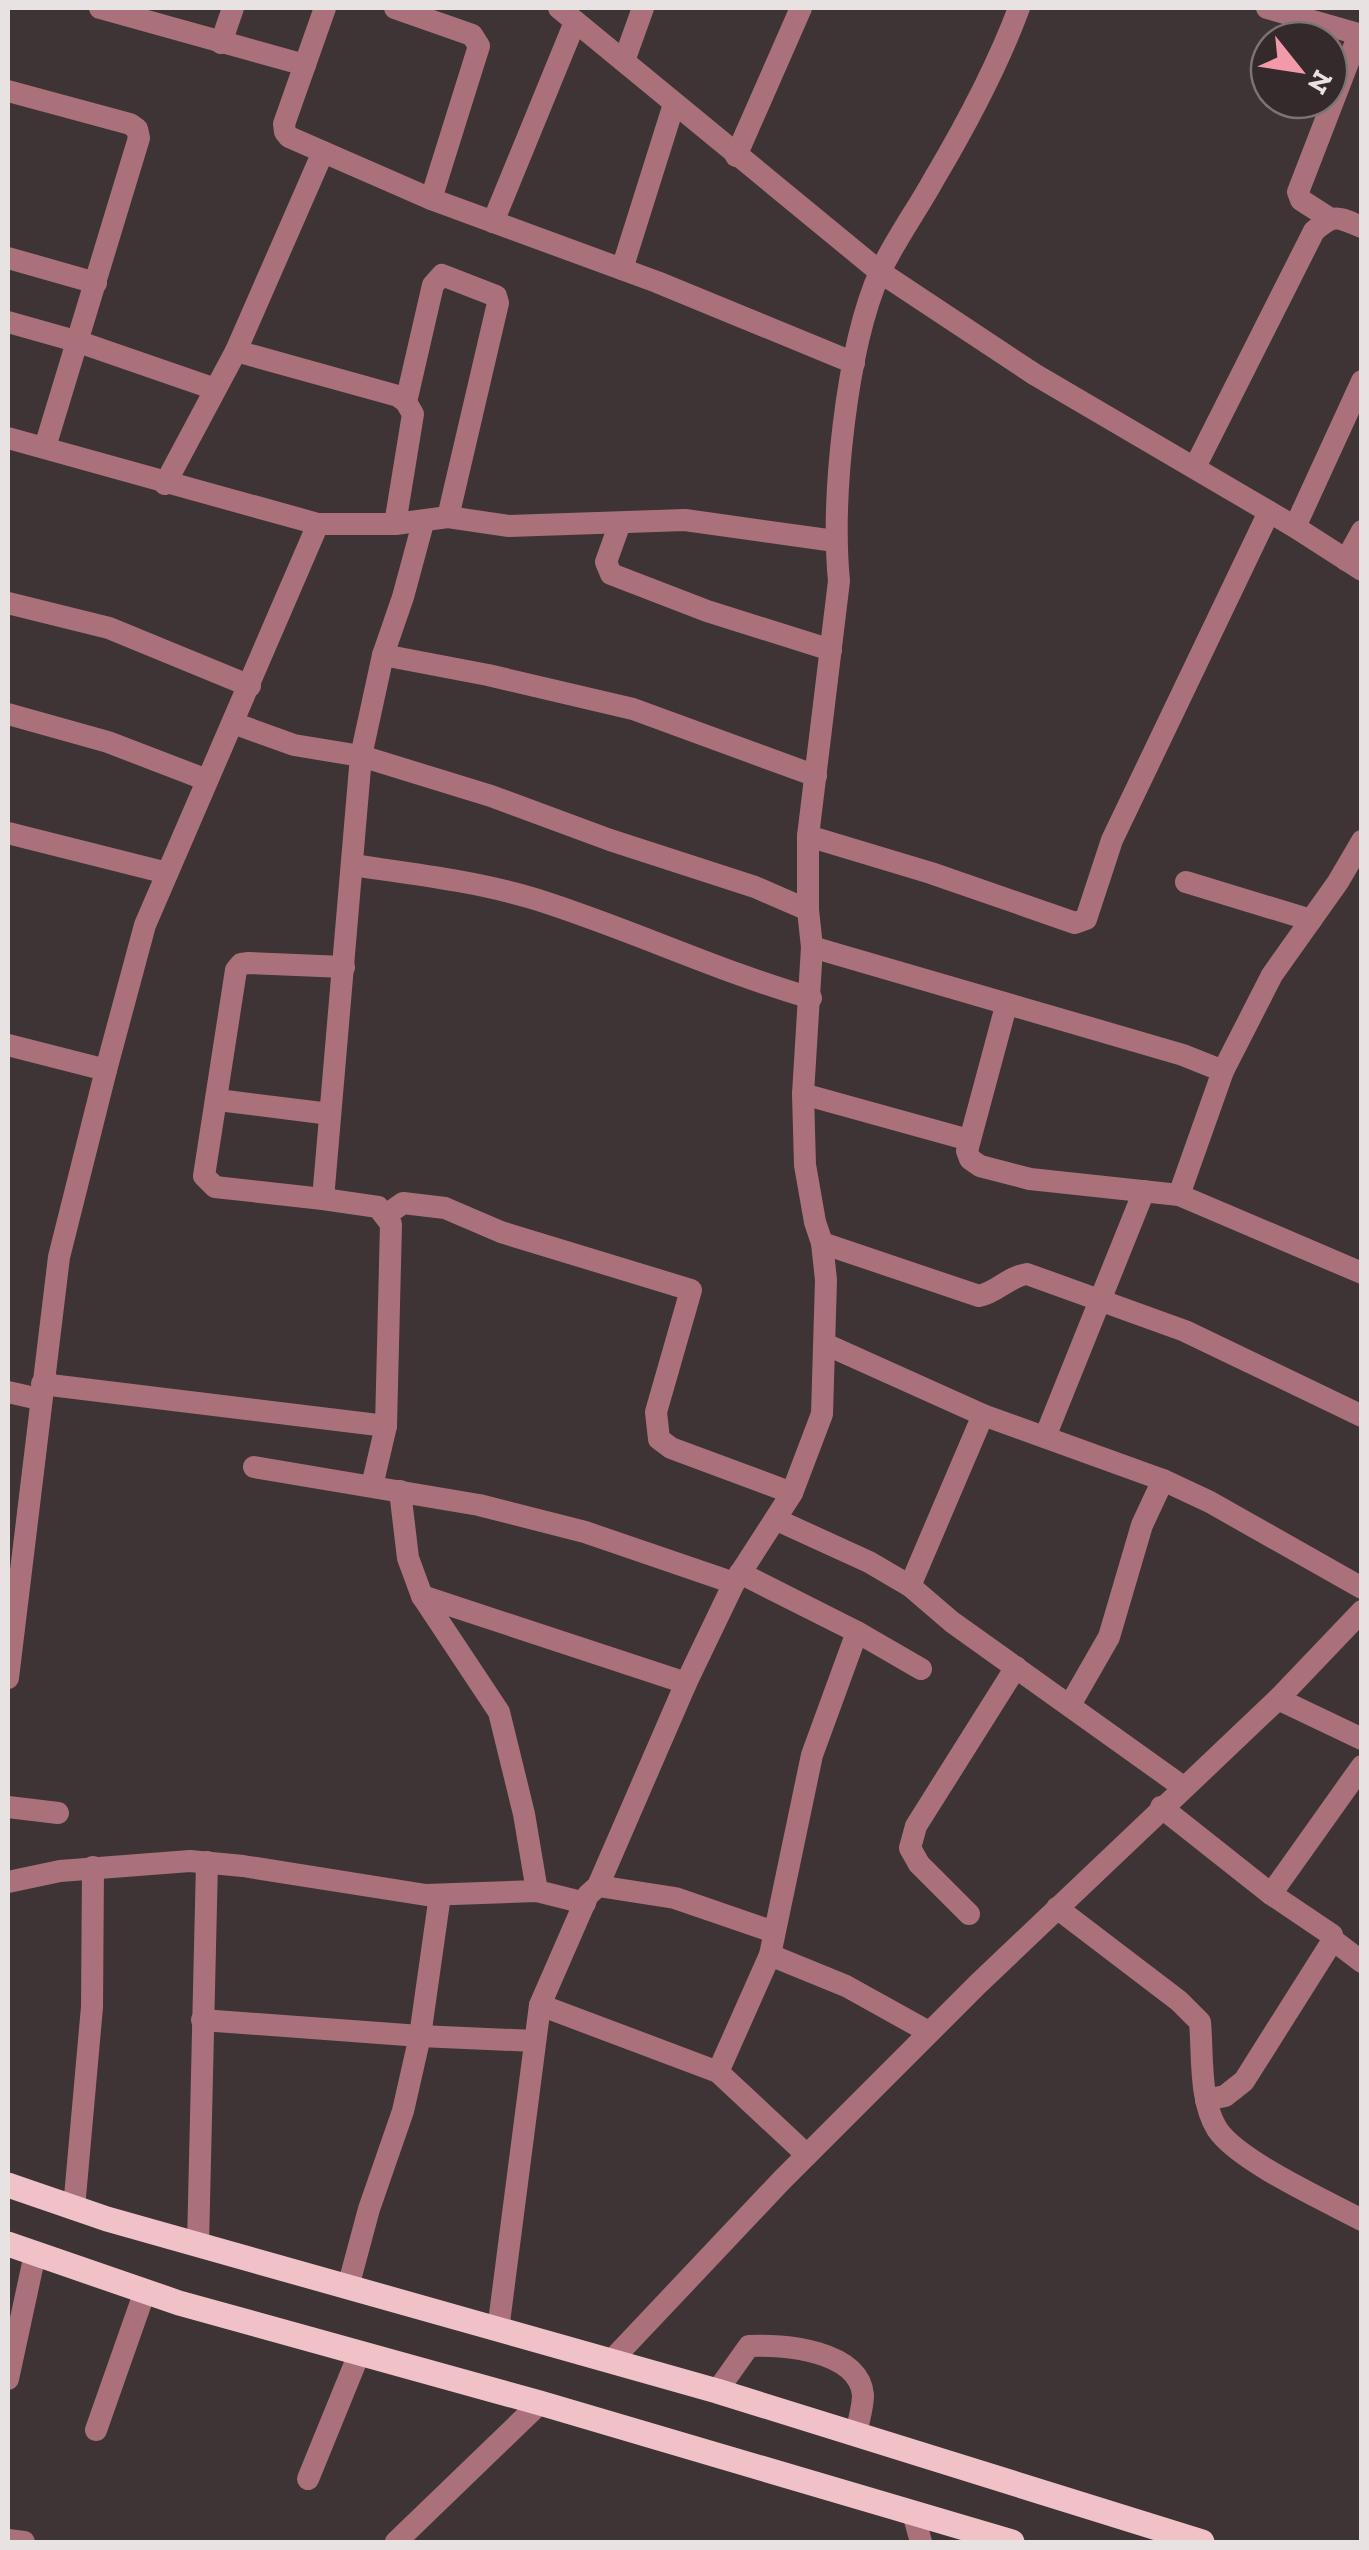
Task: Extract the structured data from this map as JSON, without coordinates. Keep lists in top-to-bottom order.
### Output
{
  "north": "bottom right"
}
